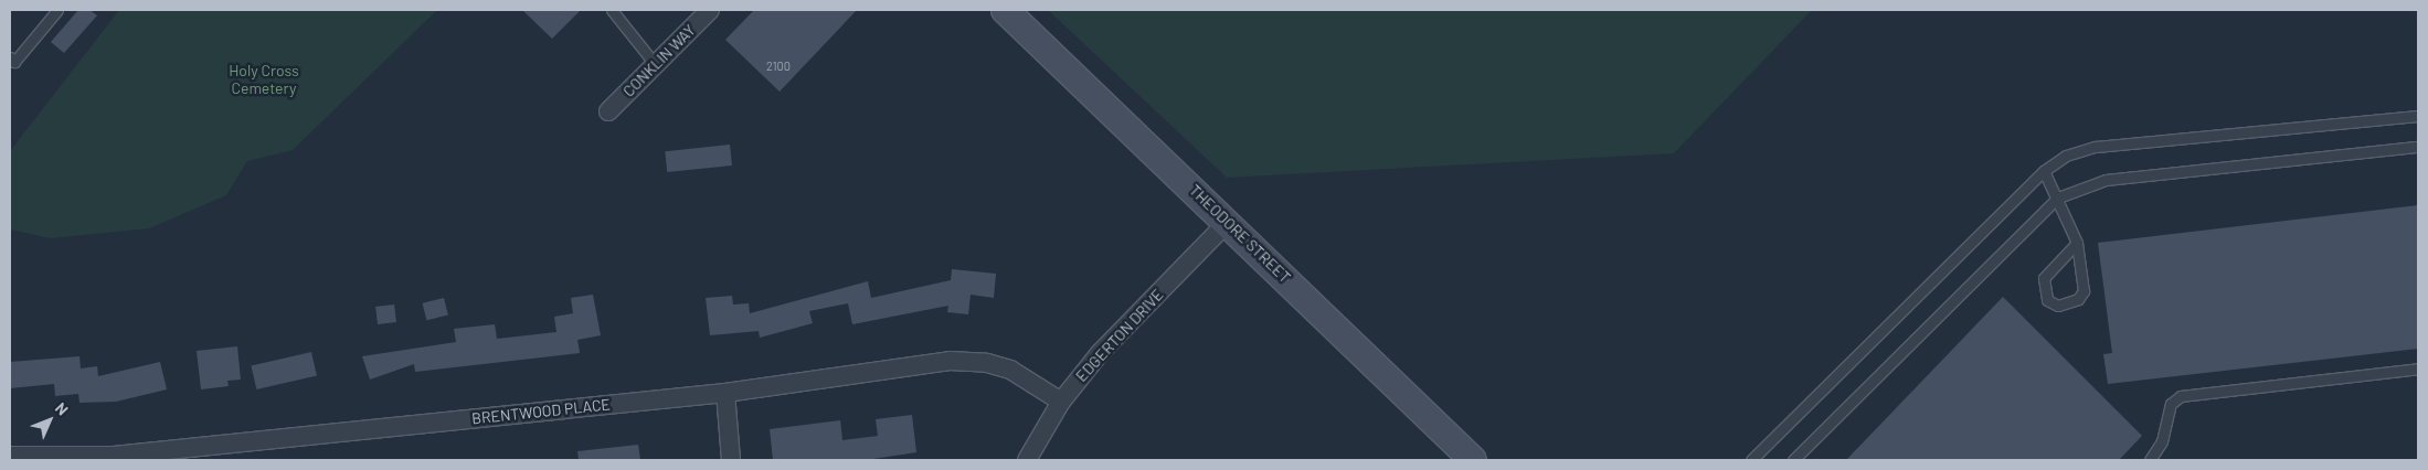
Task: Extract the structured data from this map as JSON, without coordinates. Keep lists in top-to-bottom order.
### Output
{
  "streets": {
    "street": [
      "CONKLIN WAY",
      "THEODORE STREET",
      "EDGERTON DRIVE",
      "BRENTWOOD PLACE"
    ]
  },
  "crossings": [
    ["THEODORE STREET", "EDGERTON DRIVE"],
    ["EDGERTON DRIVE", "BRENTWOOD PLACE"]
  ],
  "parks": ["Holy Cross Cemetery"],
  "house_numbers": ["2100"],
  "north": "top right"
}
